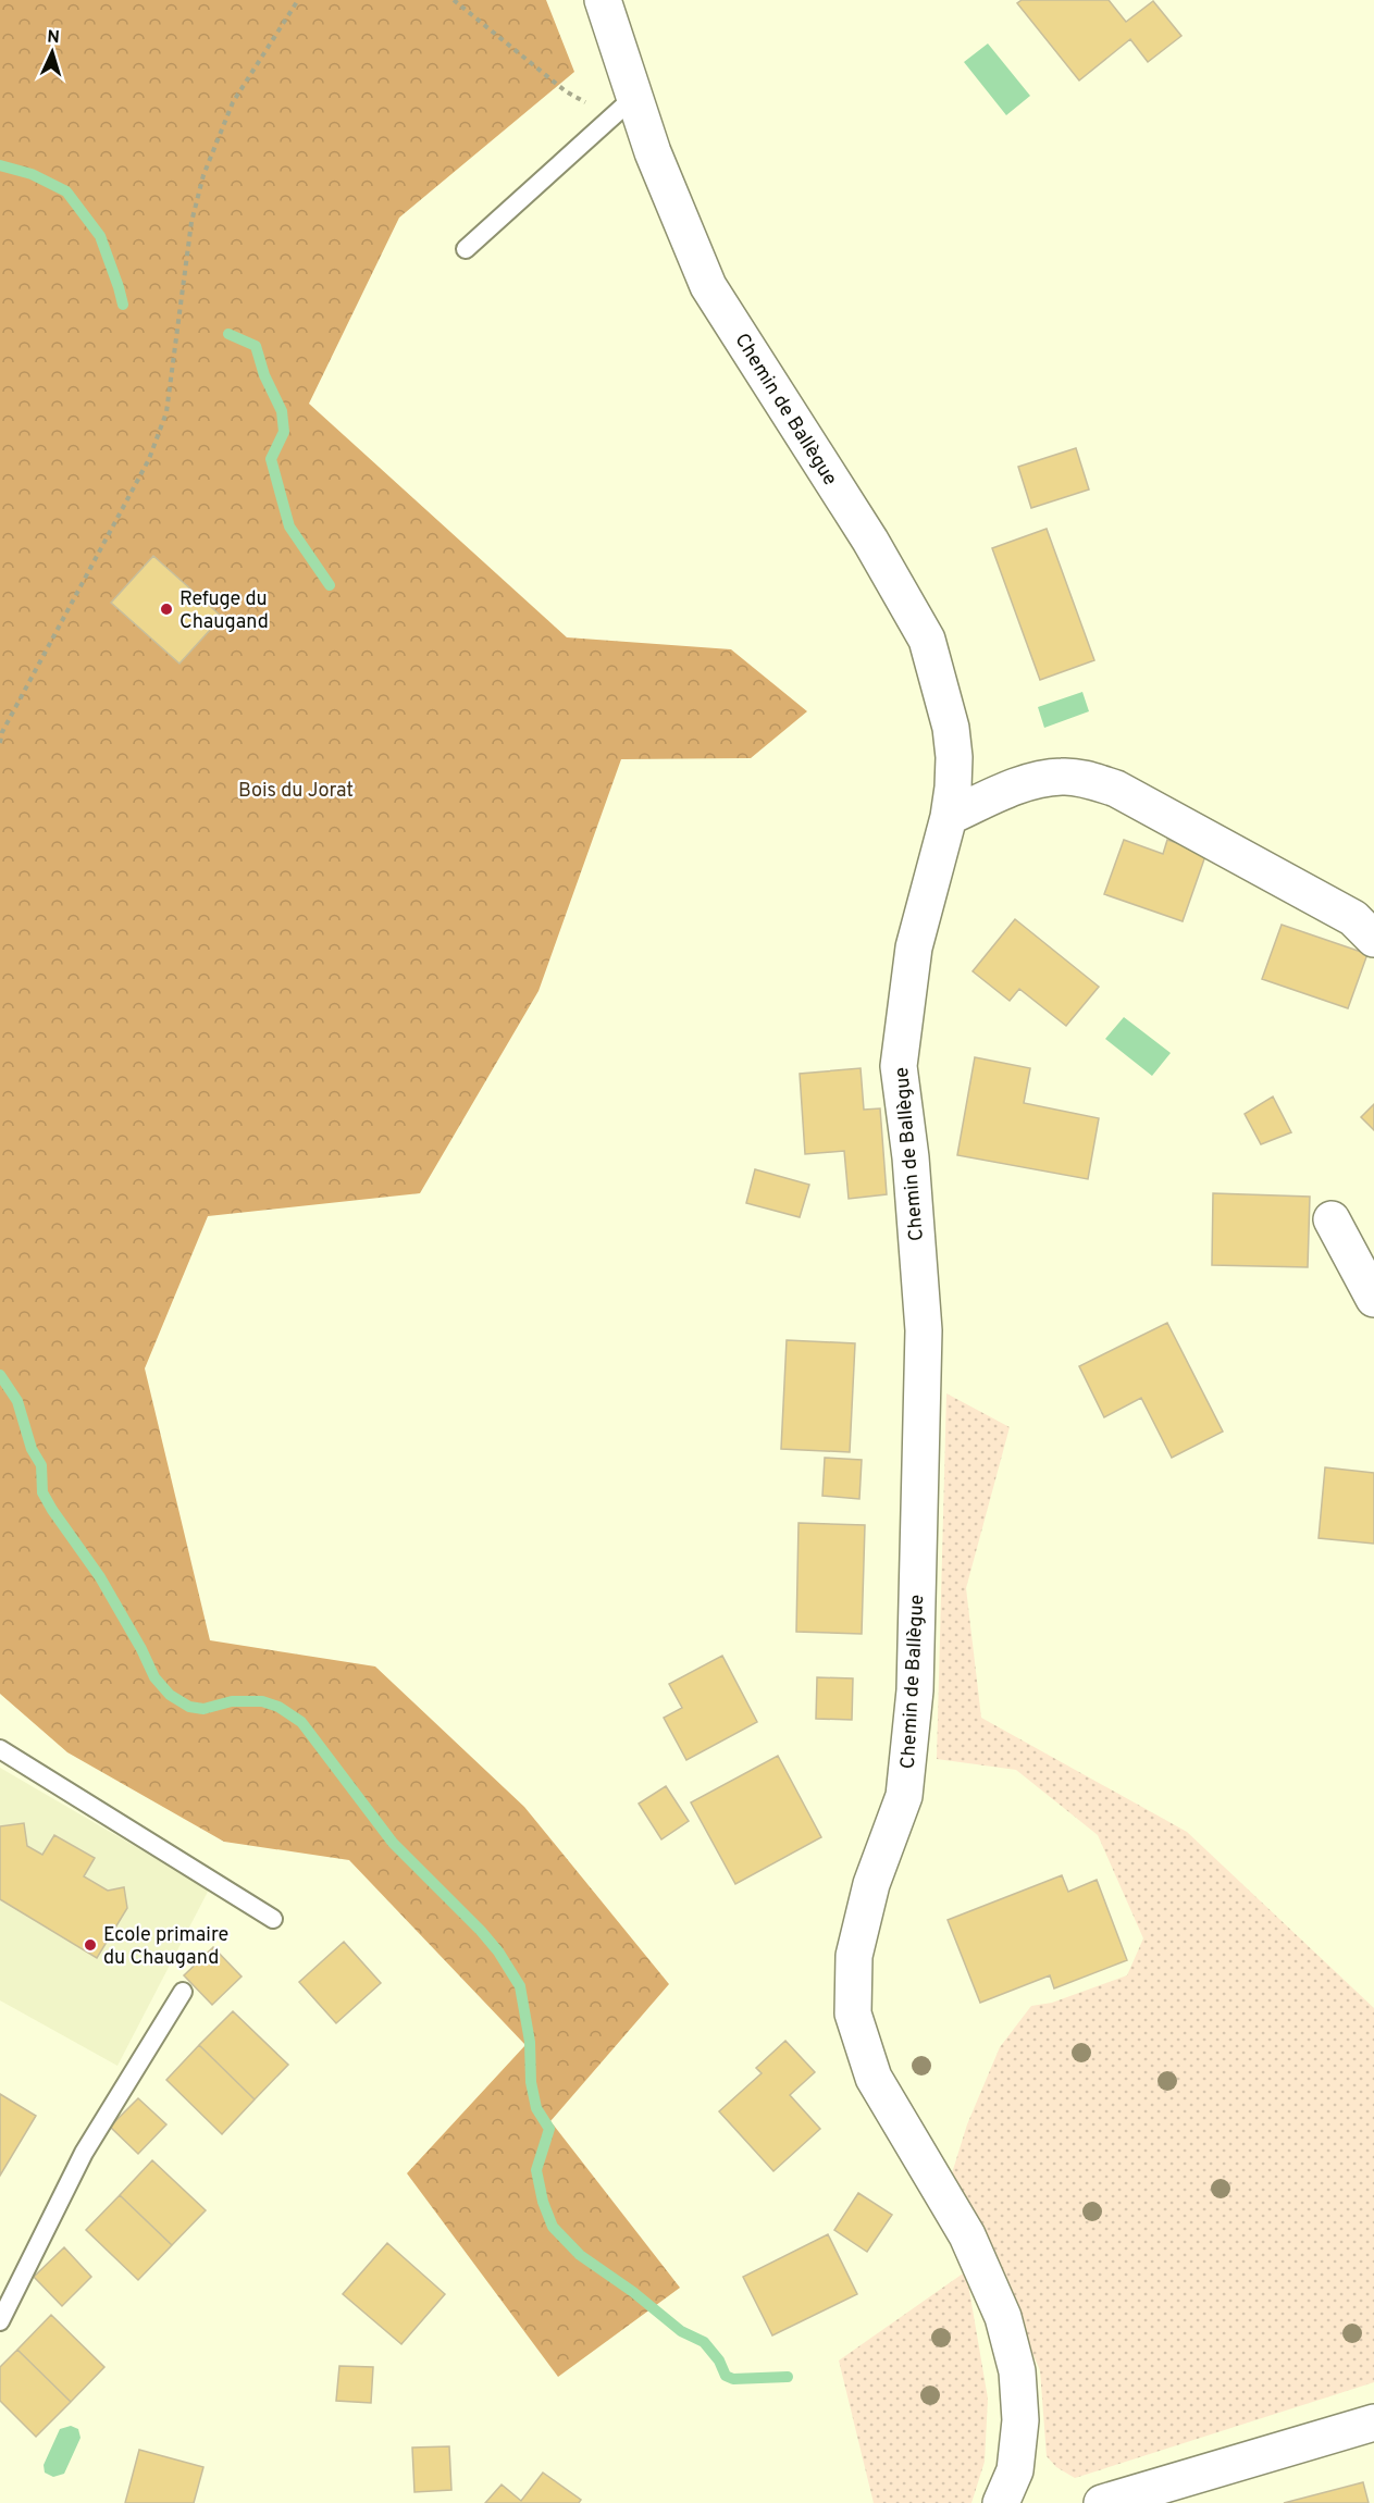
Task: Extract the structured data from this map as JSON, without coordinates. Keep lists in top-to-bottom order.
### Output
{
  "streets": {
    "street": ["Chemin de Ballègue"]
  },
  "parks": ["Bois du Jorat"],
  "places": ["Refuge du Chaugand", "Ecole primaire du Chaugand"],
  "north": "top"
}
